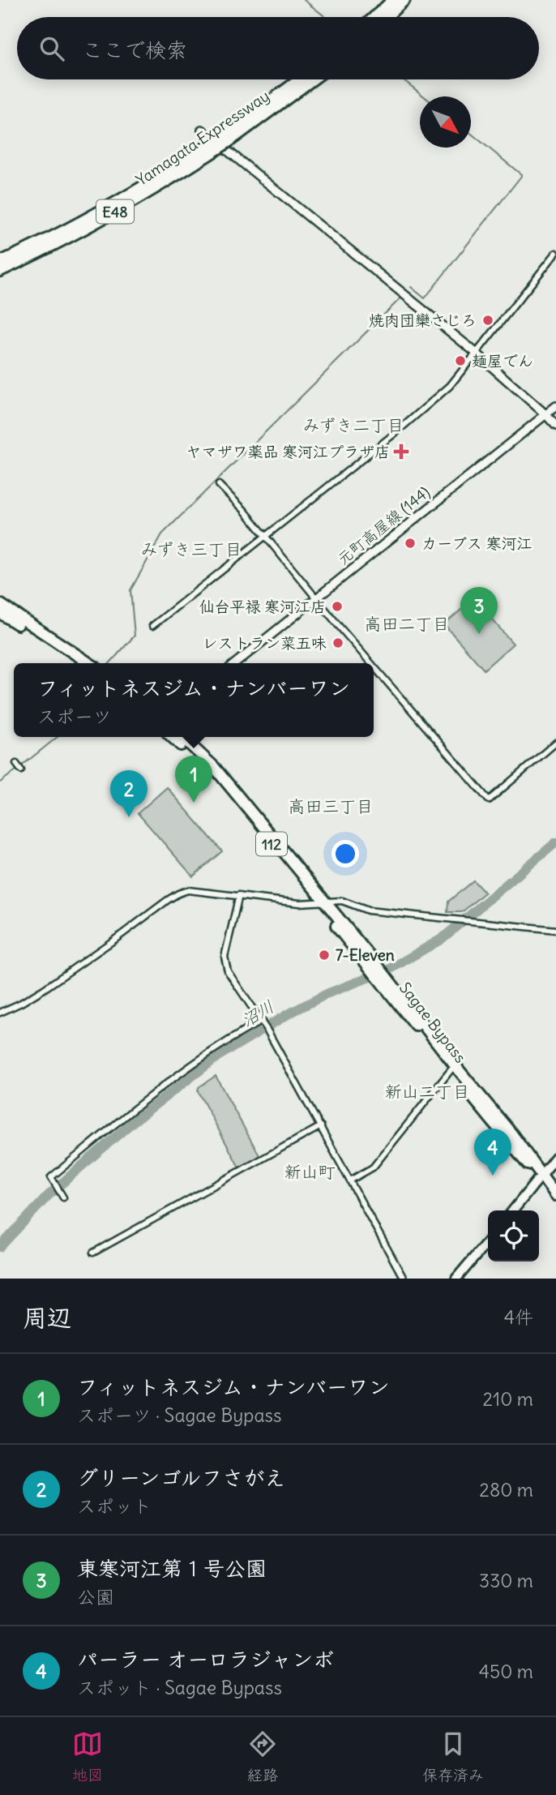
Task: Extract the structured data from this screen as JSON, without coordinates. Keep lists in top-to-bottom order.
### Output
{
  "streets": {
    "highway": [
      "Yamagata Expressway",
      "E48",
      "112",
      "Sagae Bypass"
    ],
    "street": ["元町高屋線 (144)"]
  },
  "districts": [
    "みずき二丁目",
    "みずき三丁目",
    "高田二丁目",
    "高田三丁目",
    "新山二丁目",
    "新山町"
  ],
  "water": ["沼川"],
  "places": {
    "other": [
      "焼肉団欒さじろ",
      "麺屋でん",
      "カーブス 寒河江",
      "仙台平禄 寒河江店",
      "レストラン菜五味",
      "7-Eleven"
    ],
    "health": ["ヤマザワ薬品 寒河江プラザ店"]
  },
  "north": "bottom right",
  "page": {
    "search": "ここで検索",
    "pins": [
      "3",
      "1",
      "2",
      "4"
    ],
    "popup": ["フィットネスジム・ナンバーワン", "スポーツ"],
    "heading": ["周辺", "4件"],
    "list": [
      {
        "mark": "1",
        "name": "フィットネスジム・ナンバーワン",
        "note": "スポーツ · Sagae Bypass",
        "value": "210 m"
      },
      {
        "mark": "2",
        "name": "グリーンゴルフさがえ",
        "note": "スポット",
        "value": "280 m"
      },
      {
        "mark": "3",
        "name": "東寒河江第１号公園",
        "note": "公園",
        "value": "330 m"
      },
      {
        "mark": "4",
        "name": "パーラー オーロラジャンボ",
        "note": "スポット · Sagae Bypass",
        "value": "450 m"
      }
    ],
    "nav": ["地図", "経路", "保存済み"]
  }
}
